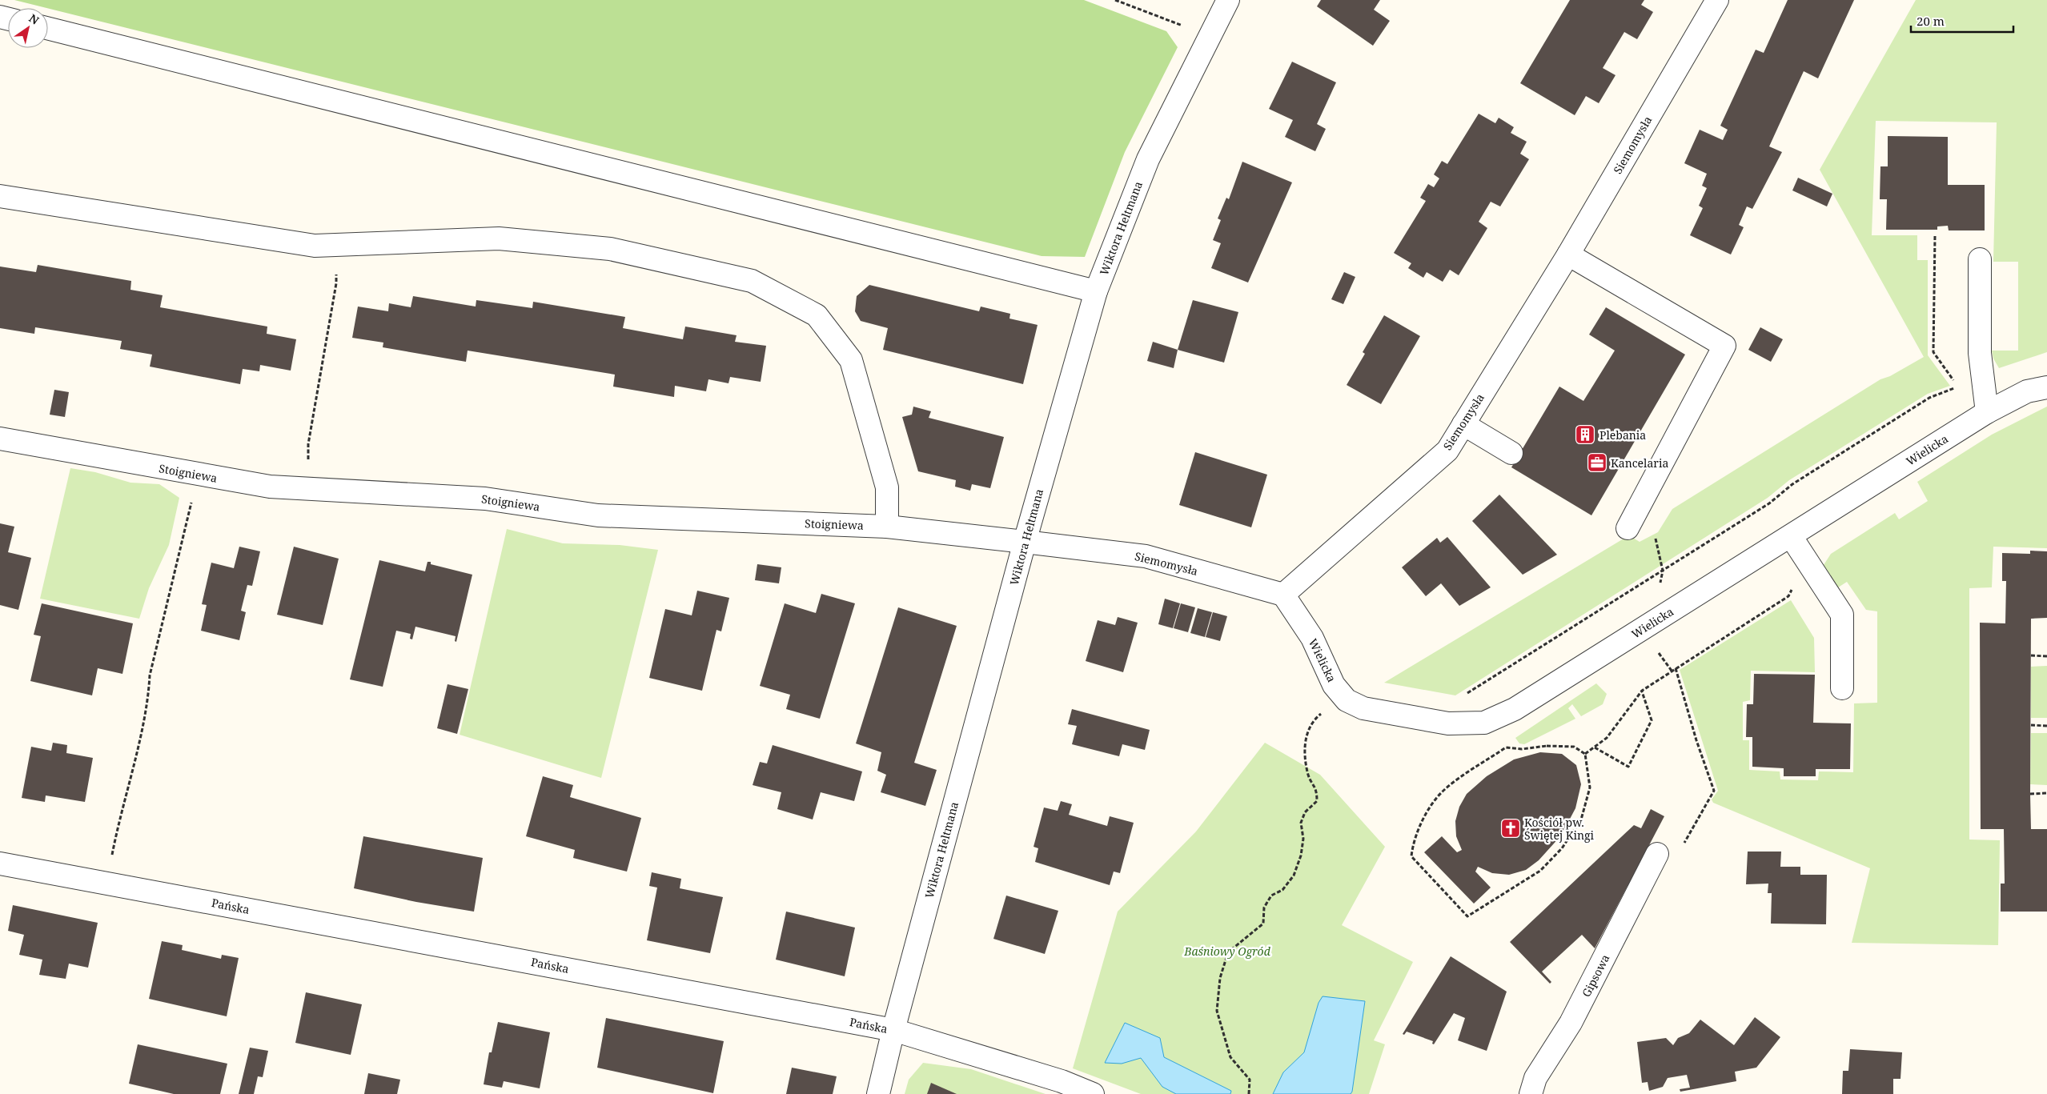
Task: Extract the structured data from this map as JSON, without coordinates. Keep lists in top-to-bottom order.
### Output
{
  "streets": {
    "street": [
      "Siemomysła",
      "Wiktora Heltmana",
      "Wielicka",
      "Stoigniewa",
      "Pańska",
      "Gipsowa"
    ]
  },
  "crossings": [
    ["Siemomysła", "Wiktora Heltmana"],
    ["Siemomysła", "Wielicka"],
    ["Siemomysła", "Stoigniewa"],
    ["Wiktora Heltmana", "Stoigniewa"],
    ["Wiktora Heltmana", "Pańska"]
  ],
  "parks": ["Baśniowy Ogród"],
  "places": {
    "building": ["Plebania"],
    "office": ["Kancelaria"],
    "church": ["Kościół pw. Świętej Kingi"]
  },
  "scale_bar": "20 m",
  "north": "top right"
}
